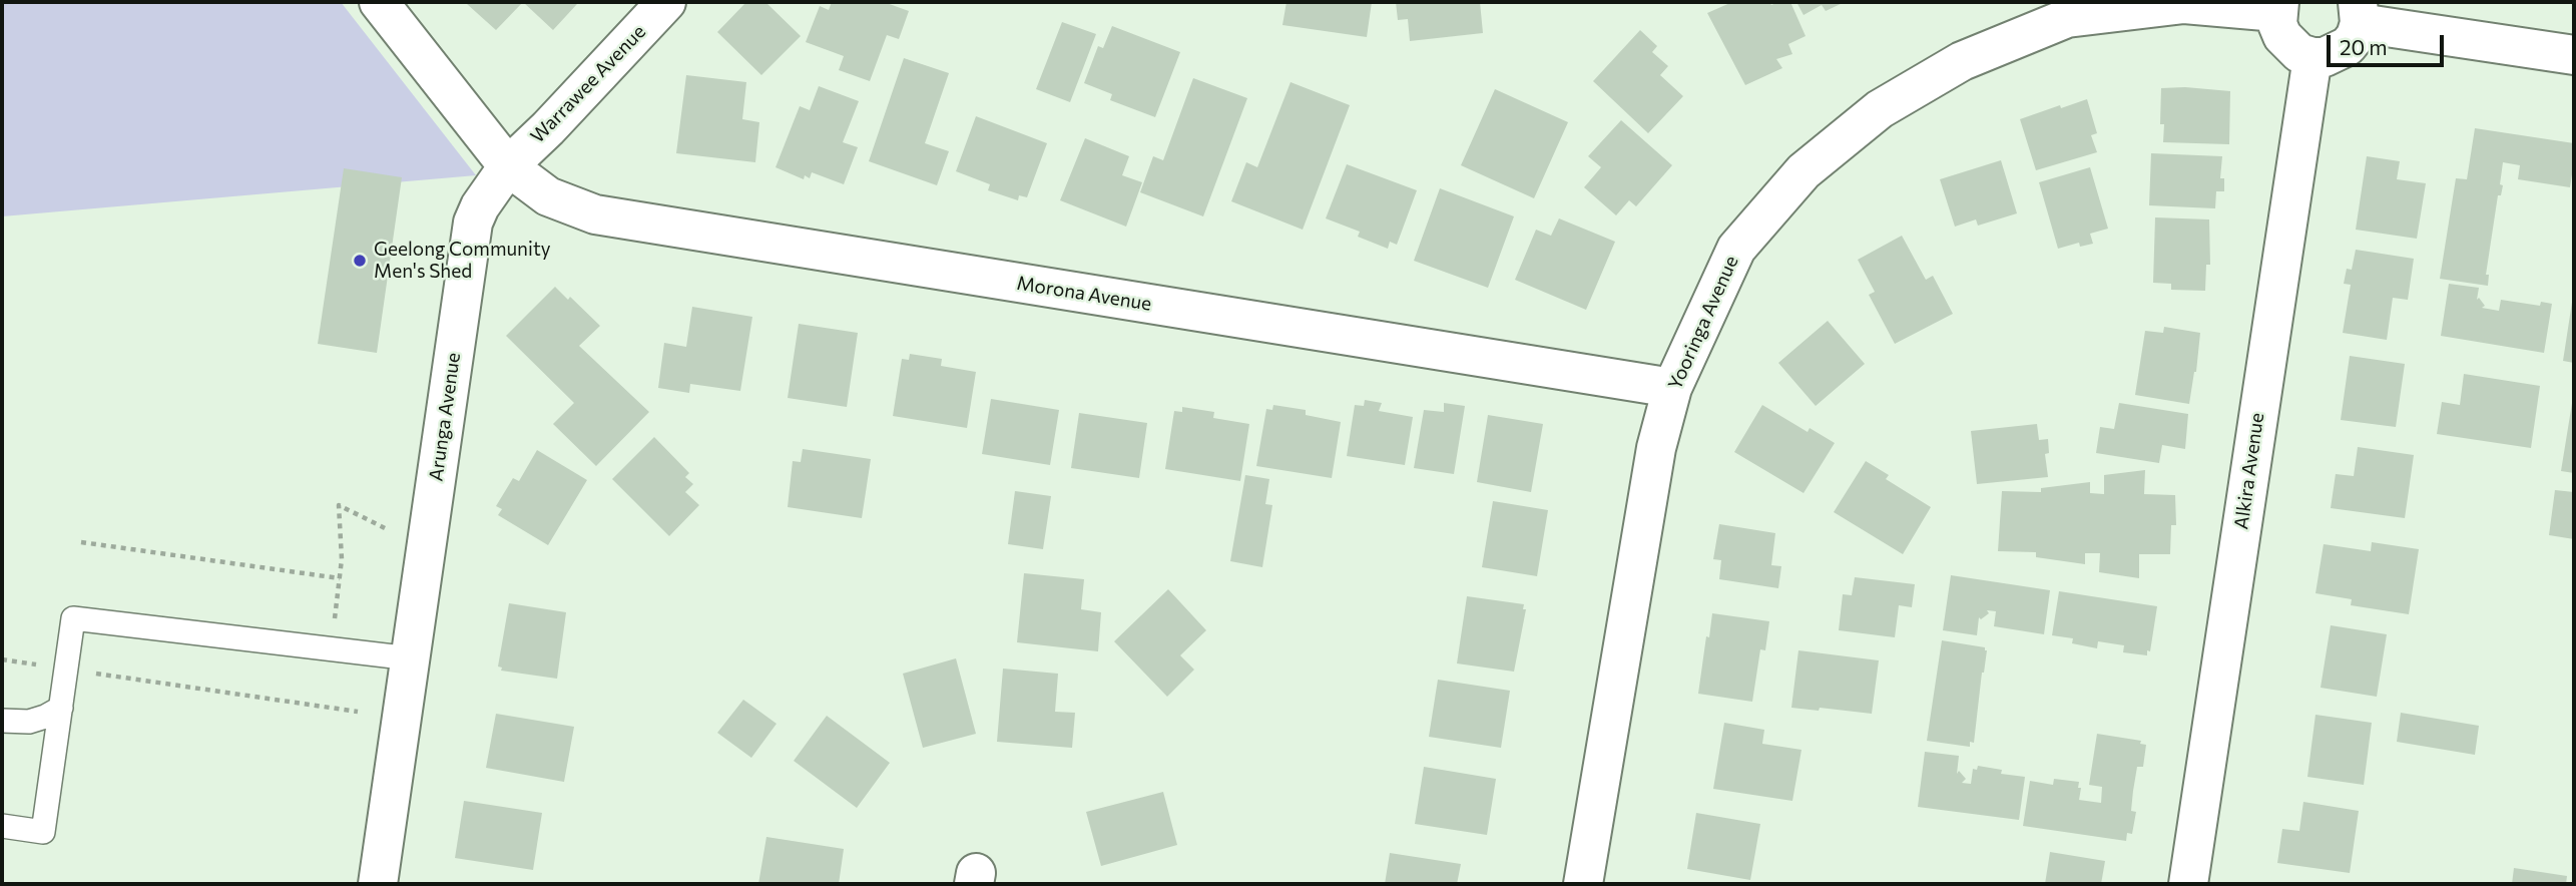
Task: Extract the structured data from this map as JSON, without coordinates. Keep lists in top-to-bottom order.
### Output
{
  "streets": {
    "street": [
      "Warrawee Avenue",
      "Morona Avenue",
      "Yooringa Avenue",
      "Arunga Avenue",
      "Alkira Avenue"
    ]
  },
  "crossings": [
    ["Warrawee Avenue", "Morona Avenue"],
    ["Warrawee Avenue", "Arunga Avenue"],
    ["Morona Avenue", "Yooringa Avenue"],
    ["Morona Avenue", "Arunga Avenue"]
  ],
  "places": ["Geelong Community Men's Shed"],
  "scale_bar": "20 m"
}
